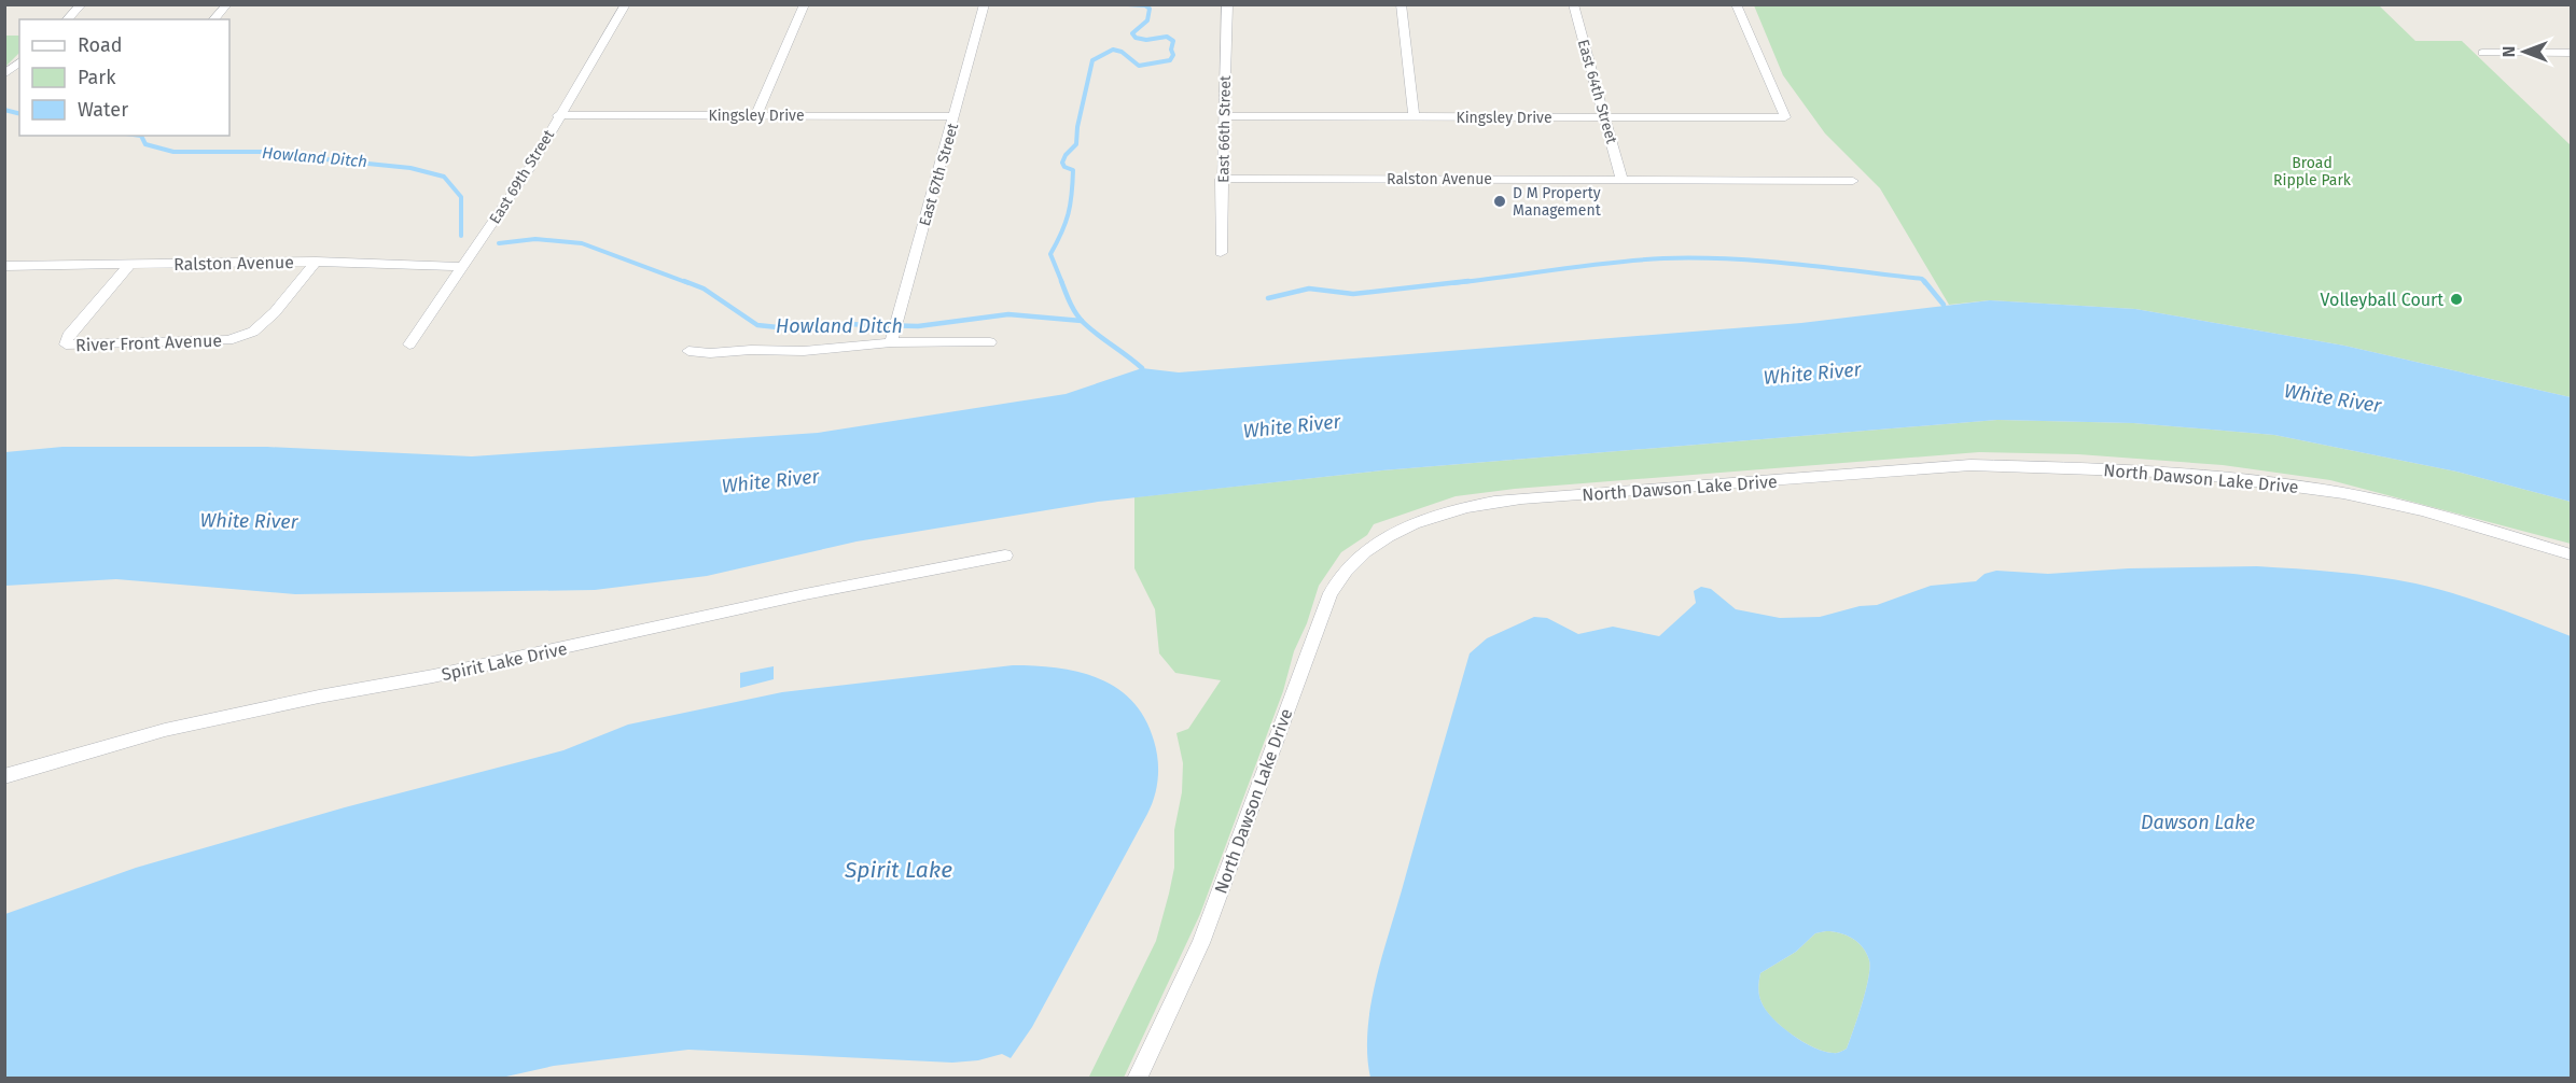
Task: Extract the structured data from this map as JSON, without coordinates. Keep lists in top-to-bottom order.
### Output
{
  "streets": {
    "street": [
      "East 64th Street",
      "Kingsley Drive",
      "East 66th Street",
      "East 67th Street",
      "East 69th Street",
      "Ralston Avenue",
      "River Front Avenue",
      "North Dawson Lake Drive",
      "Spirit Lake Drive"
    ]
  },
  "crossings": [
    ["East 64th Street", "Kingsley Drive"],
    ["East 64th Street", "Ralston Avenue"],
    ["Kingsley Drive", "East 66th Street"],
    ["Kingsley Drive", "East 67th Street"],
    ["Kingsley Drive", "East 69th Street"],
    ["East 66th Street", "Ralston Avenue"],
    ["East 69th Street", "Ralston Avenue"],
    ["Ralston Avenue", "River Front Avenue"]
  ],
  "water": [
    "Howland Ditch",
    "White River",
    "Dawson Lake",
    "Spirit Lake"
  ],
  "parks": ["Broad Ripple Park"],
  "places": ["D M Property Management", "Volleyball Court"],
  "legend": ["Road", "Park", "Water"],
  "north": "left"
}
